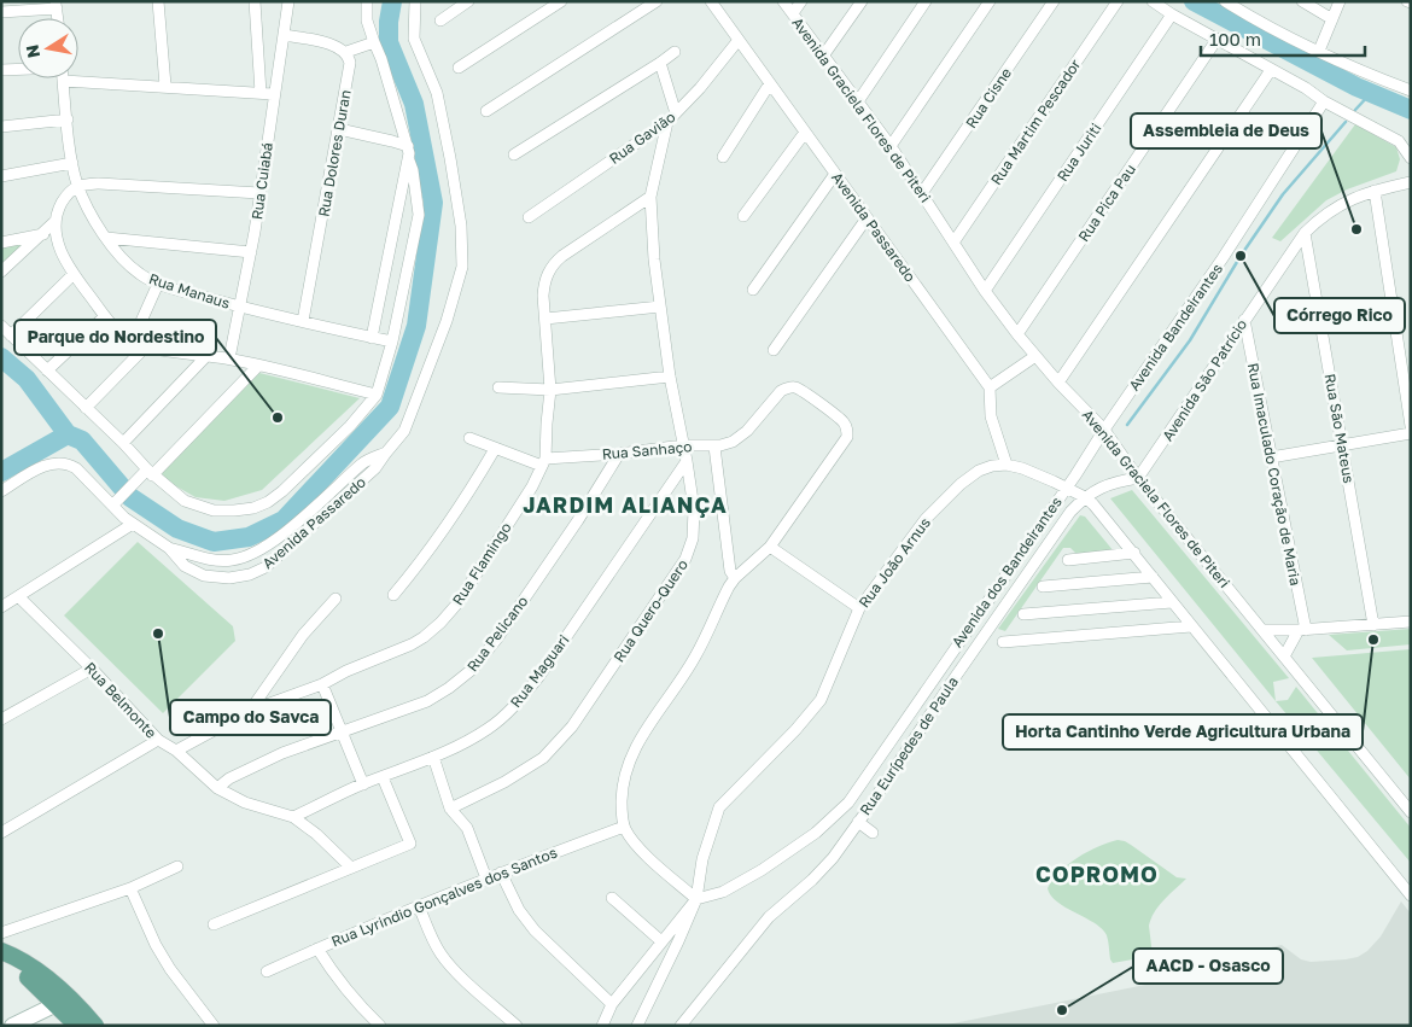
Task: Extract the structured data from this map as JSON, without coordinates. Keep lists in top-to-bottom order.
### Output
{
  "streets": {
    "street": [
      "Rua Cisne",
      "Avenida Graciela Flores de Piteri",
      "Rua Martim Pescador",
      "Rua Gavião",
      "Rua Juriti",
      "Rua Dolores Duran",
      "Rua Cuiabá",
      "Rua Pica Pau",
      "Avenida Passaredo",
      "Rua Manaus",
      "Avenida Bandeirantes",
      "Avenida São Patrício",
      "Rua São Mateus",
      "Rua Sanhaço",
      "Rua Imaculado Coração de Maria",
      "Rua João Arnus",
      "Rua Flamingo",
      "Avenida dos Bandeirantes",
      "Rua Quero-Quero",
      "Rua Pelicano",
      "Rua Maguari",
      "Rua Belmonte",
      "Rua Eurípedes de Paula",
      "Rua Lyrindio Gonçalves dos Santos"
    ]
  },
  "crossings": [
    ["Rua Cisne", "Avenida Graciela Flores de Piteri"],
    ["Avenida Graciela Flores de Piteri", "Rua Martim Pescador"],
    ["Avenida Graciela Flores de Piteri", "Rua Juriti"],
    ["Avenida Graciela Flores de Piteri", "Rua Pica Pau"],
    ["Avenida Graciela Flores de Piteri", "Avenida Bandeirantes"],
    ["Avenida Graciela Flores de Piteri", "Avenida São Patrício"],
    ["Avenida Graciela Flores de Piteri", "Avenida dos Bandeirantes"],
    ["Avenida Graciela Flores de Piteri", "Rua Eurípedes de Paula"],
    ["Rua Gavião", "Avenida Passaredo"],
    ["Rua Gavião", "Rua Quero-Quero"],
    ["Rua Dolores Duran", "Rua Manaus"],
    ["Rua Cuiabá", "Rua Manaus"],
    ["Avenida Bandeirantes", "Avenida dos Bandeirantes"],
    ["Avenida São Patrício", "Rua São Mateus"],
    ["Avenida São Patrício", "Rua Imaculado Coração de Maria"],
    ["Avenida São Patrício", "Rua Eurípedes de Paula"],
    ["Rua Sanhaço", "Rua Flamingo"],
    ["Rua Sanhaço", "Rua Quero-Quero"],
    ["Rua Sanhaço", "Rua Pelicano"],
    ["Rua João Arnus", "Avenida dos Bandeirantes"],
    ["Rua Flamingo", "Rua Quero-Quero"],
    ["Rua Flamingo", "Rua Belmonte"],
    ["Rua Quero-Quero", "Rua Maguari"],
    ["Rua Pelicano", "Rua Belmonte"],
    ["Rua Maguari", "Rua Belmonte"]
  ],
  "districts": ["JARDIM ALIANÇA", "COPROMO"],
  "places": [
    "Assembleia de Deus",
    "Córrego Rico",
    "Parque do Nordestino",
    "Campo do Savca",
    "Horta Cantinho Verde Agricultura Urbana",
    "AACD - Osasco"
  ],
  "scale_bar": "100 m",
  "north": "left"
}
